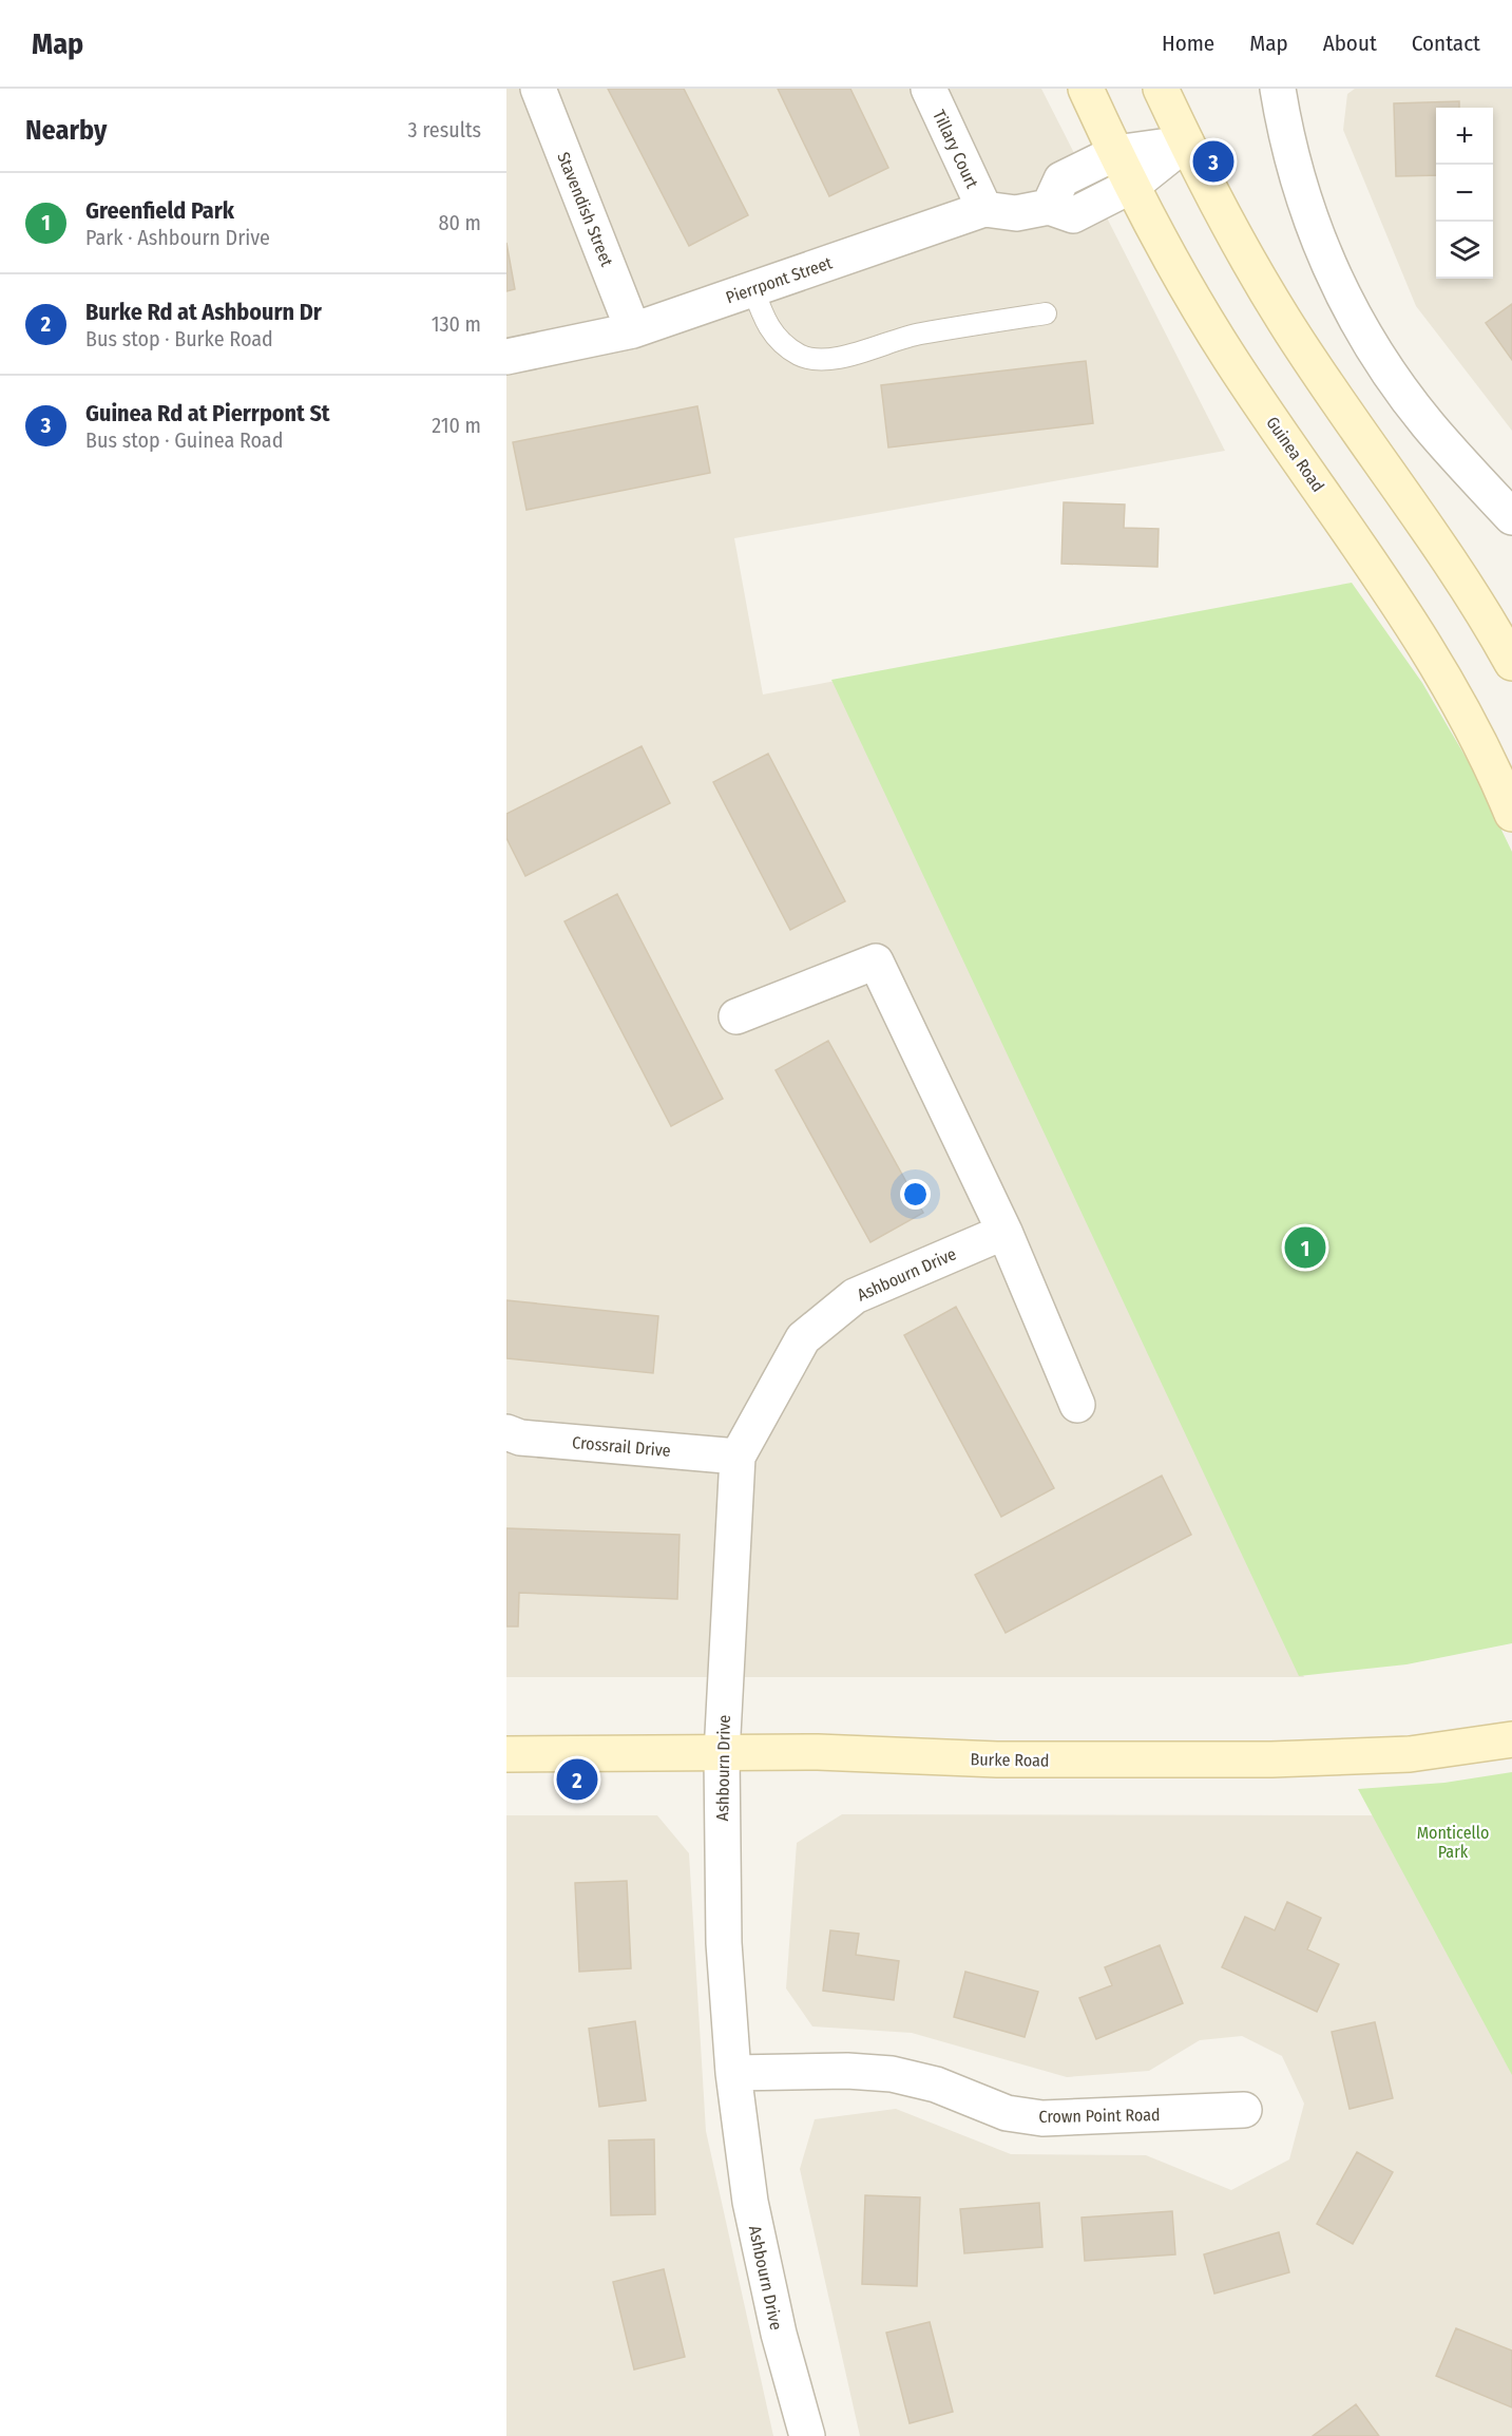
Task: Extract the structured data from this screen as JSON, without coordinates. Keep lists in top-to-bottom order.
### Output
{
  "streets": {
    "main road": ["Guinea Road", "Burke Road"],
    "street": [
      "Tillary Court",
      "Stavendish Street",
      "Pierrpont Street",
      "Ashbourn Drive",
      "Crossrail Drive",
      "Crown Point Road"
    ]
  },
  "crossings": [
    ["Tillary Court", "Pierrpont Street"],
    ["Stavendish Street", "Pierrpont Street"],
    ["Pierrpont Street", "Guinea Road"],
    ["Ashbourn Drive", "Crossrail Drive"],
    ["Ashbourn Drive", "Burke Road"],
    ["Ashbourn Drive", "Crown Point Road"]
  ],
  "parks": ["Monticello Park"],
  "page": {
    "header": "Map",
    "nav": [
      "Home",
      "Map",
      "About",
      "Contact"
    ],
    "heading": ["Nearby", "3 results"],
    "map_buttons": ["+", "−"],
    "pins": ["3", "1", "2"],
    "list": [
      {
        "mark": "1",
        "name": "Greenfield Park",
        "note": "Park · Ashbourn Drive",
        "value": "80 m"
      },
      {
        "mark": "2",
        "name": "Burke Rd at Ashbourn Dr",
        "note": "Bus stop · Burke Road",
        "value": "130 m"
      },
      {
        "mark": "3",
        "name": "Guinea Rd at Pierrpont St",
        "note": "Bus stop · Guinea Road",
        "value": "210 m"
      }
    ]
  }
}
